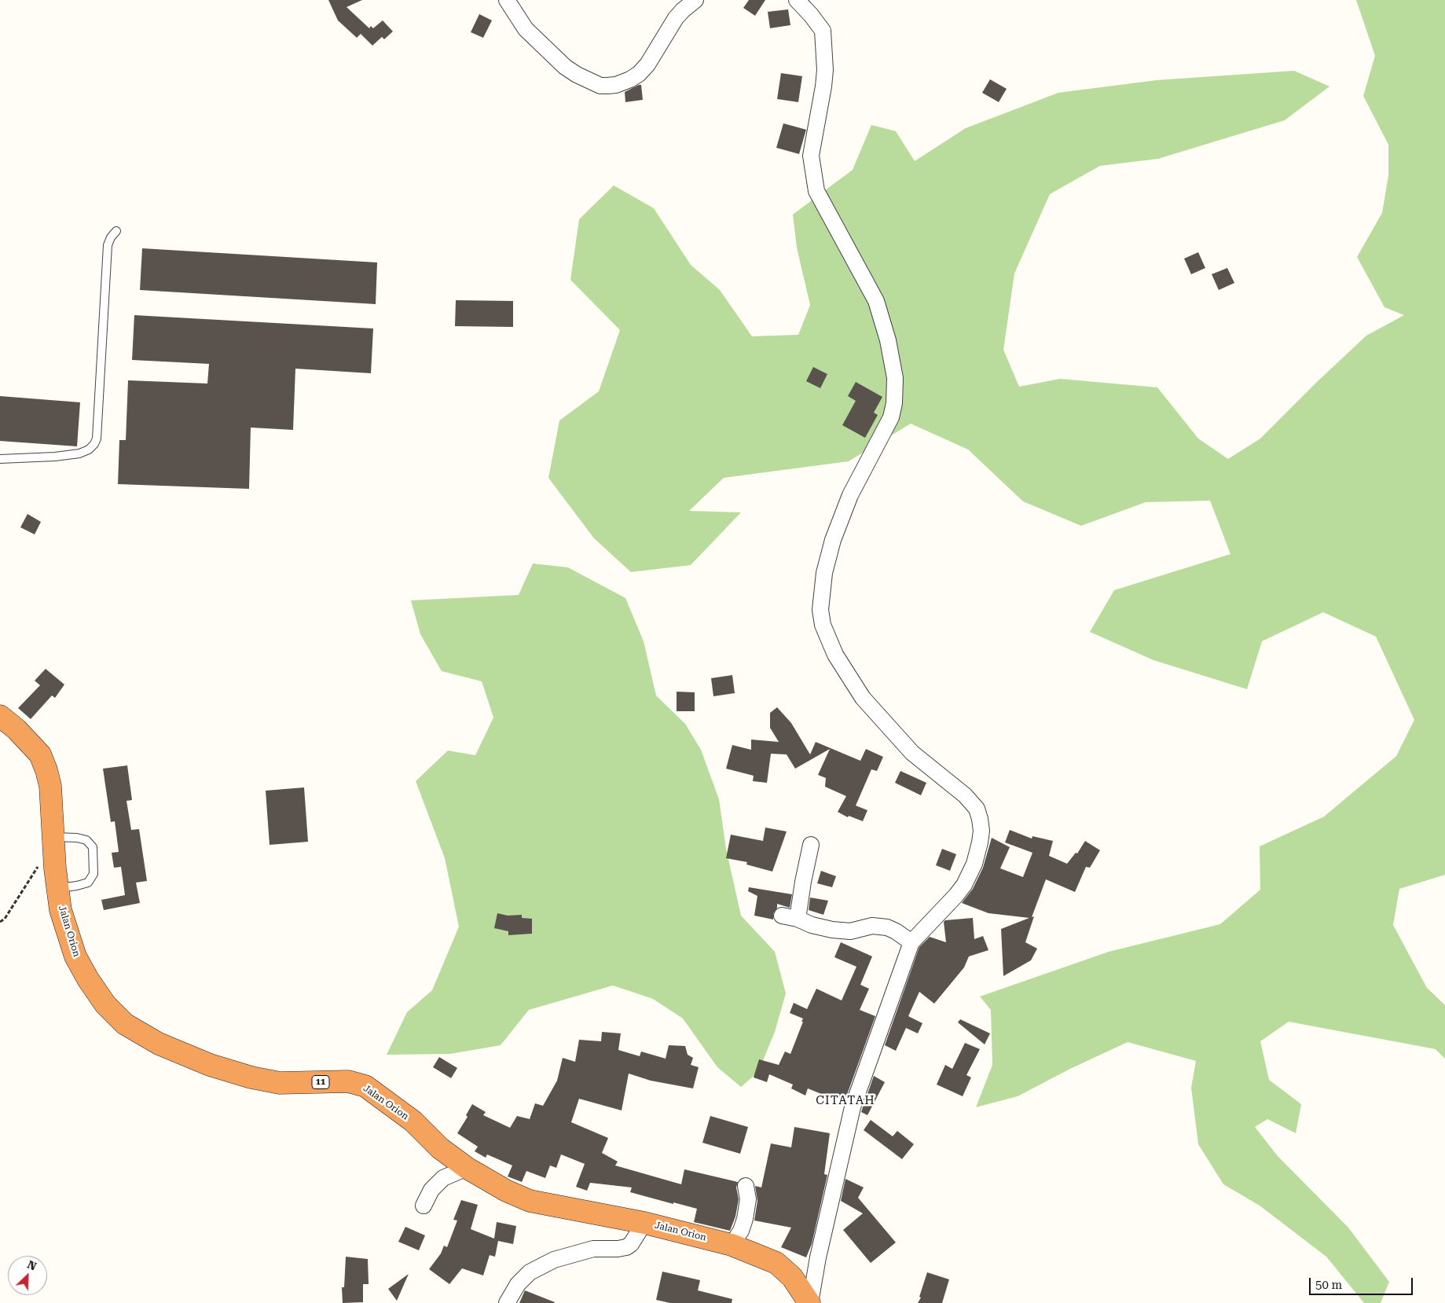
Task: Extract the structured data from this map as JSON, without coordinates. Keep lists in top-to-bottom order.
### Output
{
  "streets": {
    "highway": ["Jalan Orion", "11"]
  },
  "districts": ["CITATAH"],
  "scale_bar": "50 m",
  "north": "top right"
}
